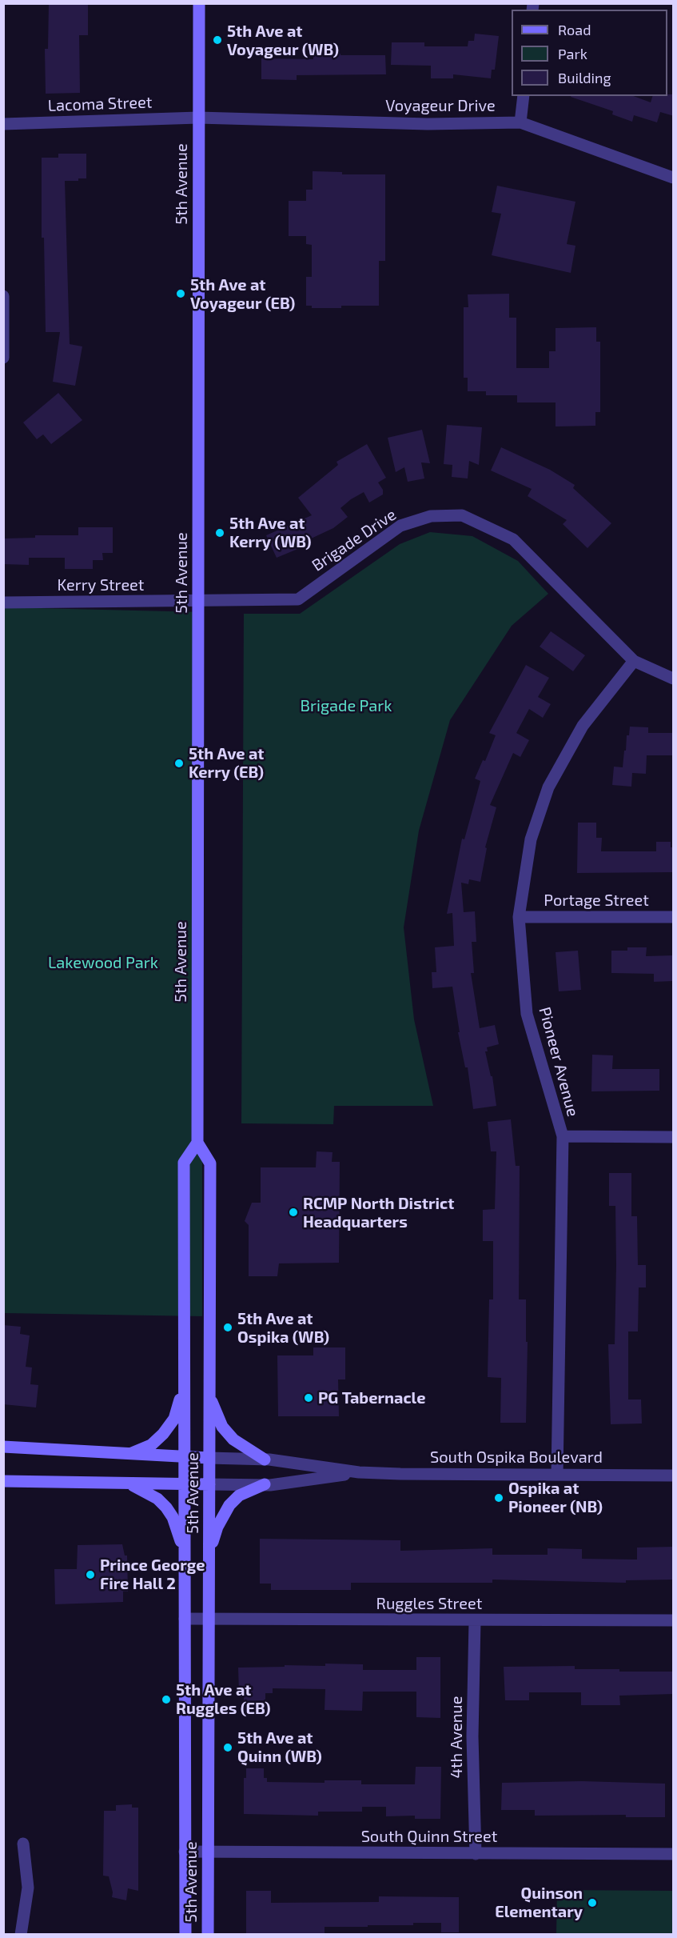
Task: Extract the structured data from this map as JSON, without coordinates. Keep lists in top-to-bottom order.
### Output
{
  "streets": {
    "main road": ["5th Avenue", "South Ospika Boulevard"],
    "street": [
      "Lacoma Street",
      "Voyageur Drive",
      "Brigade Drive",
      "Kerry Street",
      "Portage Street",
      "Pioneer Avenue",
      "Ruggles Street",
      "4th Avenue",
      "South Quinn Street"
    ]
  },
  "crossings": [
    ["Lacoma Street", "Voyageur Drive"],
    ["Lacoma Street", "5th Avenue"],
    ["Voyageur Drive", "5th Avenue"],
    ["5th Avenue", "Brigade Drive"],
    ["5th Avenue", "Kerry Street"],
    ["5th Avenue", "South Ospika Boulevard"],
    ["5th Avenue", "Ruggles Street"],
    ["5th Avenue", "South Quinn Street"],
    ["Brigade Drive", "Kerry Street"],
    ["Brigade Drive", "Pioneer Avenue"],
    ["Portage Street", "Pioneer Avenue"],
    ["Pioneer Avenue", "South Ospika Boulevard"],
    ["Ruggles Street", "4th Avenue"],
    ["4th Avenue", "South Quinn Street"]
  ],
  "parks": ["Brigade Park", "Lakewood Park"],
  "places": [
    "5th Ave at Voyageur (WB)",
    "5th Ave at Voyageur (EB)",
    "5th Ave at Kerry (WB)",
    "5th Ave at Kerry (EB)",
    "RCMP North District Headquarters",
    "5th Ave at Ospika (WB)",
    "PG Tabernacle",
    "Ospika at Pioneer (NB)",
    "Prince George Fire Hall 2",
    "5th Ave at Ruggles (EB)",
    "5th Ave at Quinn (WB)",
    "Quinson Elementary"
  ],
  "legend": ["Road", "Park", "Building"]
}
